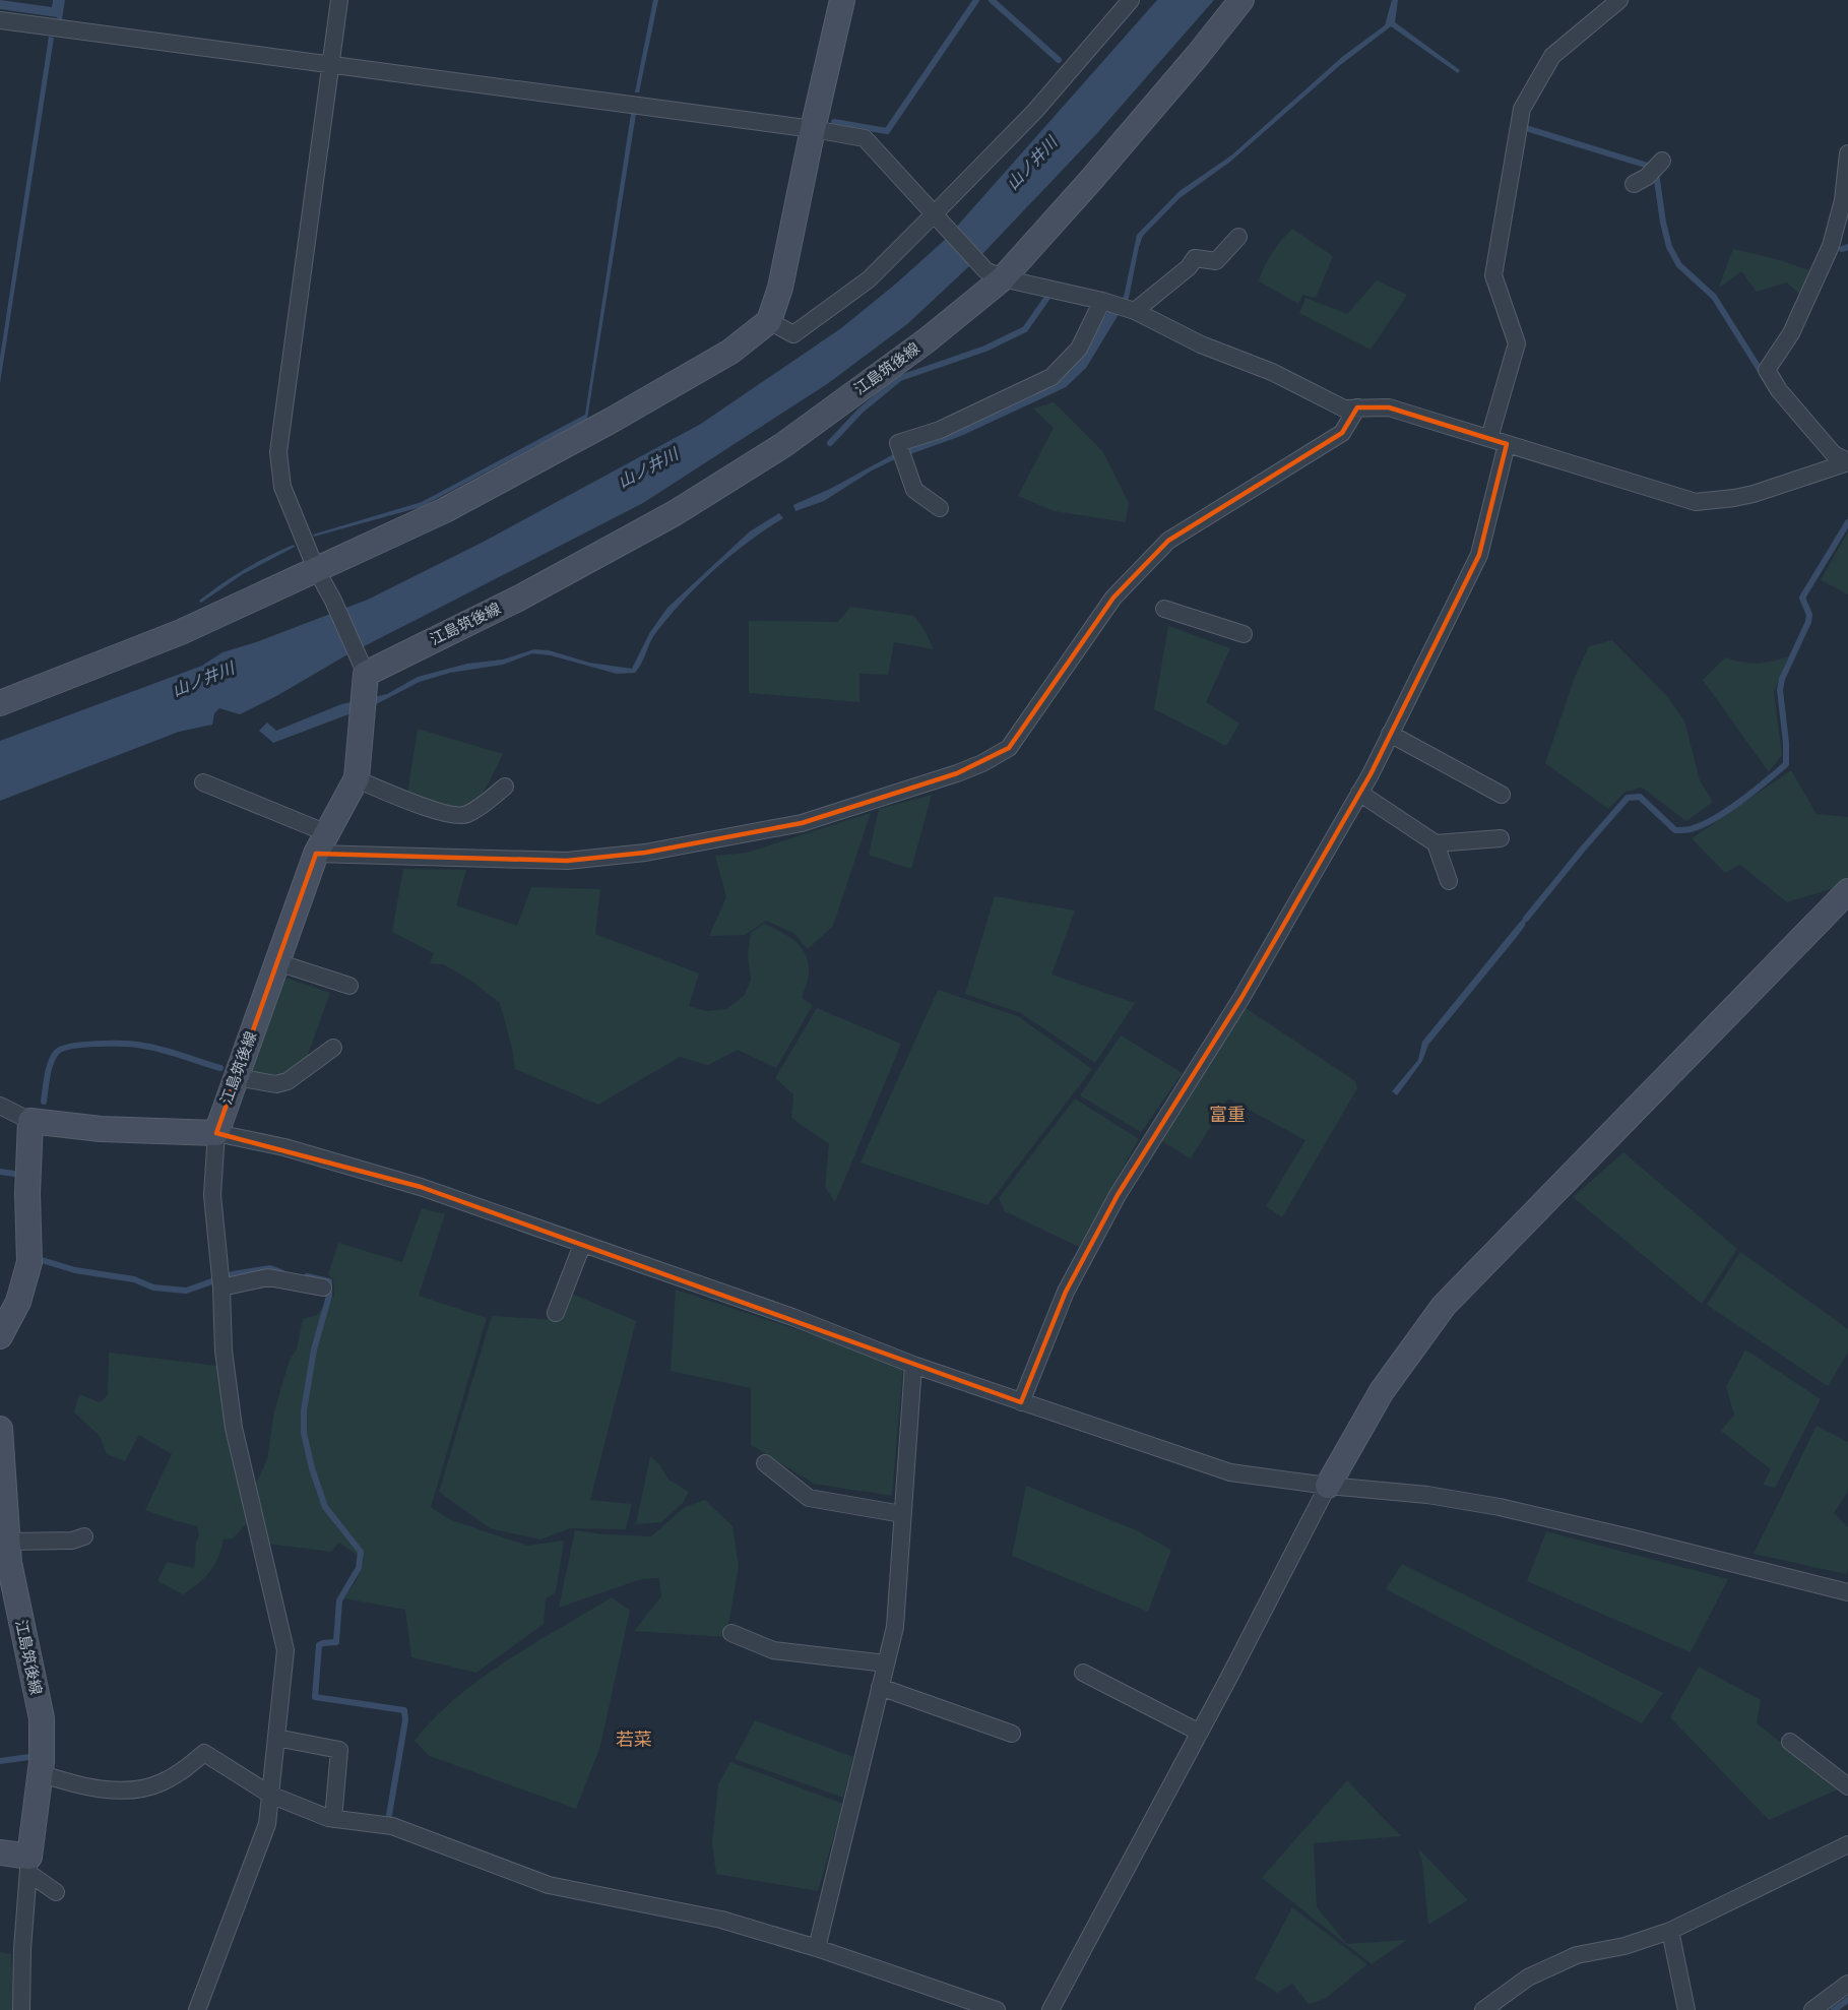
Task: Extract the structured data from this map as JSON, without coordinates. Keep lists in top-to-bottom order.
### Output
{
  "streets": {
    "main road": ["江島筑後線"]
  },
  "districts": ["富重", "若菜"],
  "water": ["山ノ井川"]
}
